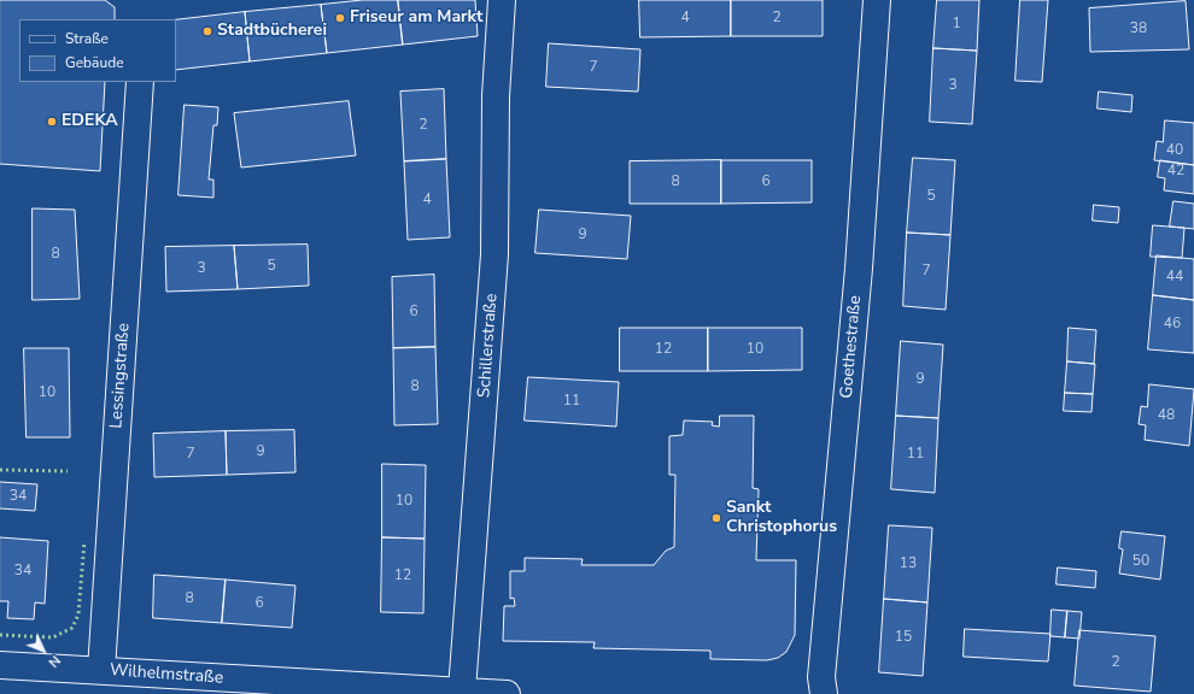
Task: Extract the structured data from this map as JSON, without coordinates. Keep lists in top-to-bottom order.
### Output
{
  "streets": {
    "street": [
      "Schillerstraße",
      "Goethestraße",
      "Lessingstraße",
      "Wilhelmstraße"
    ]
  },
  "crossings": [
    ["Schillerstraße", "Wilhelmstraße"],
    ["Lessingstraße", "Wilhelmstraße"]
  ],
  "places": [
    "Friseur am Markt",
    "Stadtbücherei",
    "EDEKA",
    "Sankt Christophorus"
  ],
  "house_numbers": [
    "4",
    "2",
    "1",
    "38",
    "7",
    "3",
    "2",
    "40",
    "42",
    "8",
    "6",
    "5",
    "4",
    "9",
    "8",
    "5",
    "3",
    "7",
    "44",
    "6",
    "46",
    "12",
    "10",
    "9",
    "8",
    "10",
    "11",
    "48",
    "9",
    "7",
    "11",
    "34",
    "10",
    "50",
    "13",
    "34",
    "12",
    "8",
    "6",
    "15",
    "2"
  ],
  "legend": ["Straße", "Gebäude"],
  "north": "bottom right"
}
